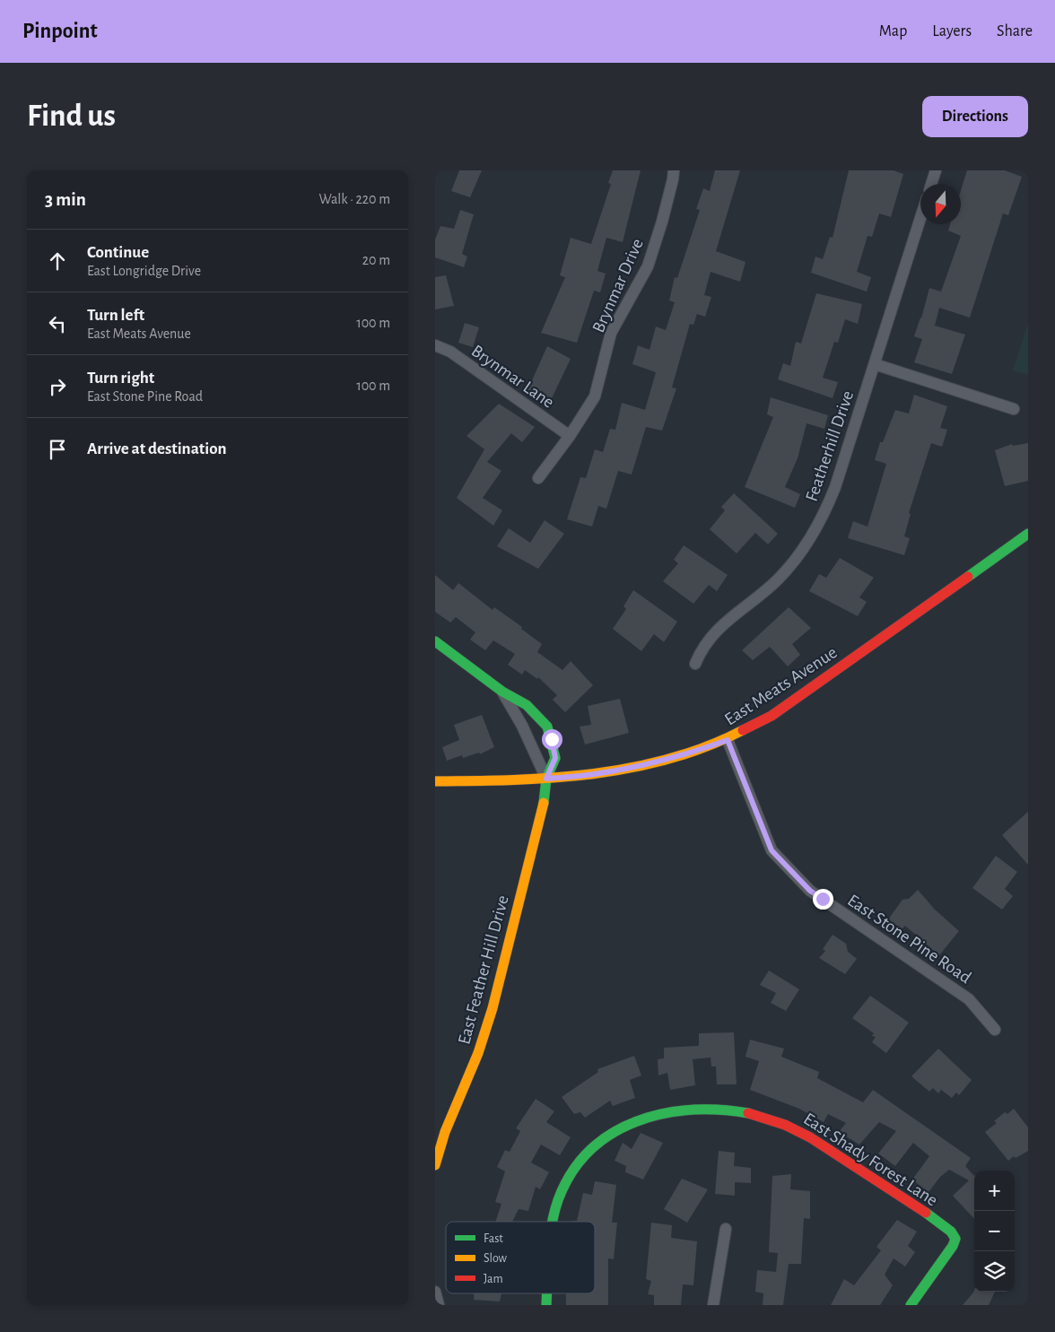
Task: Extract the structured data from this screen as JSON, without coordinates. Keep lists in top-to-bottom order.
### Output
{
  "streets": {
    "street": [
      "Brynmar Drive",
      "Brynmar Lane",
      "Featherhill Drive",
      "East Meats Avenue",
      "East Stone Pine Road",
      "East Feather Hill Drive",
      "East Shady Forest Lane"
    ]
  },
  "crossings": [
    ["Brynmar Drive", "Brynmar Lane"],
    ["East Meats Avenue", "East Stone Pine Road"],
    ["East Meats Avenue", "East Feather Hill Drive"]
  ],
  "legend": ["Fast", "Slow", "Jam"],
  "north": "bottom",
  "page": {
    "header": "Pinpoint",
    "nav": ["Map", "Layers", "Share"],
    "buttons": "Directions",
    "title": "Find us",
    "heading": ["3 min", "Walk · 220 m"],
    "list": [
      ["Continue", "East Longridge Drive", "20 m"],
      ["Turn left", "East Meats Avenue", "100 m"],
      ["Turn right", "East Stone Pine Road", "100 m"],
      "Arrive at destination"
    ],
    "map_buttons": ["+", "−"]
  }
}
